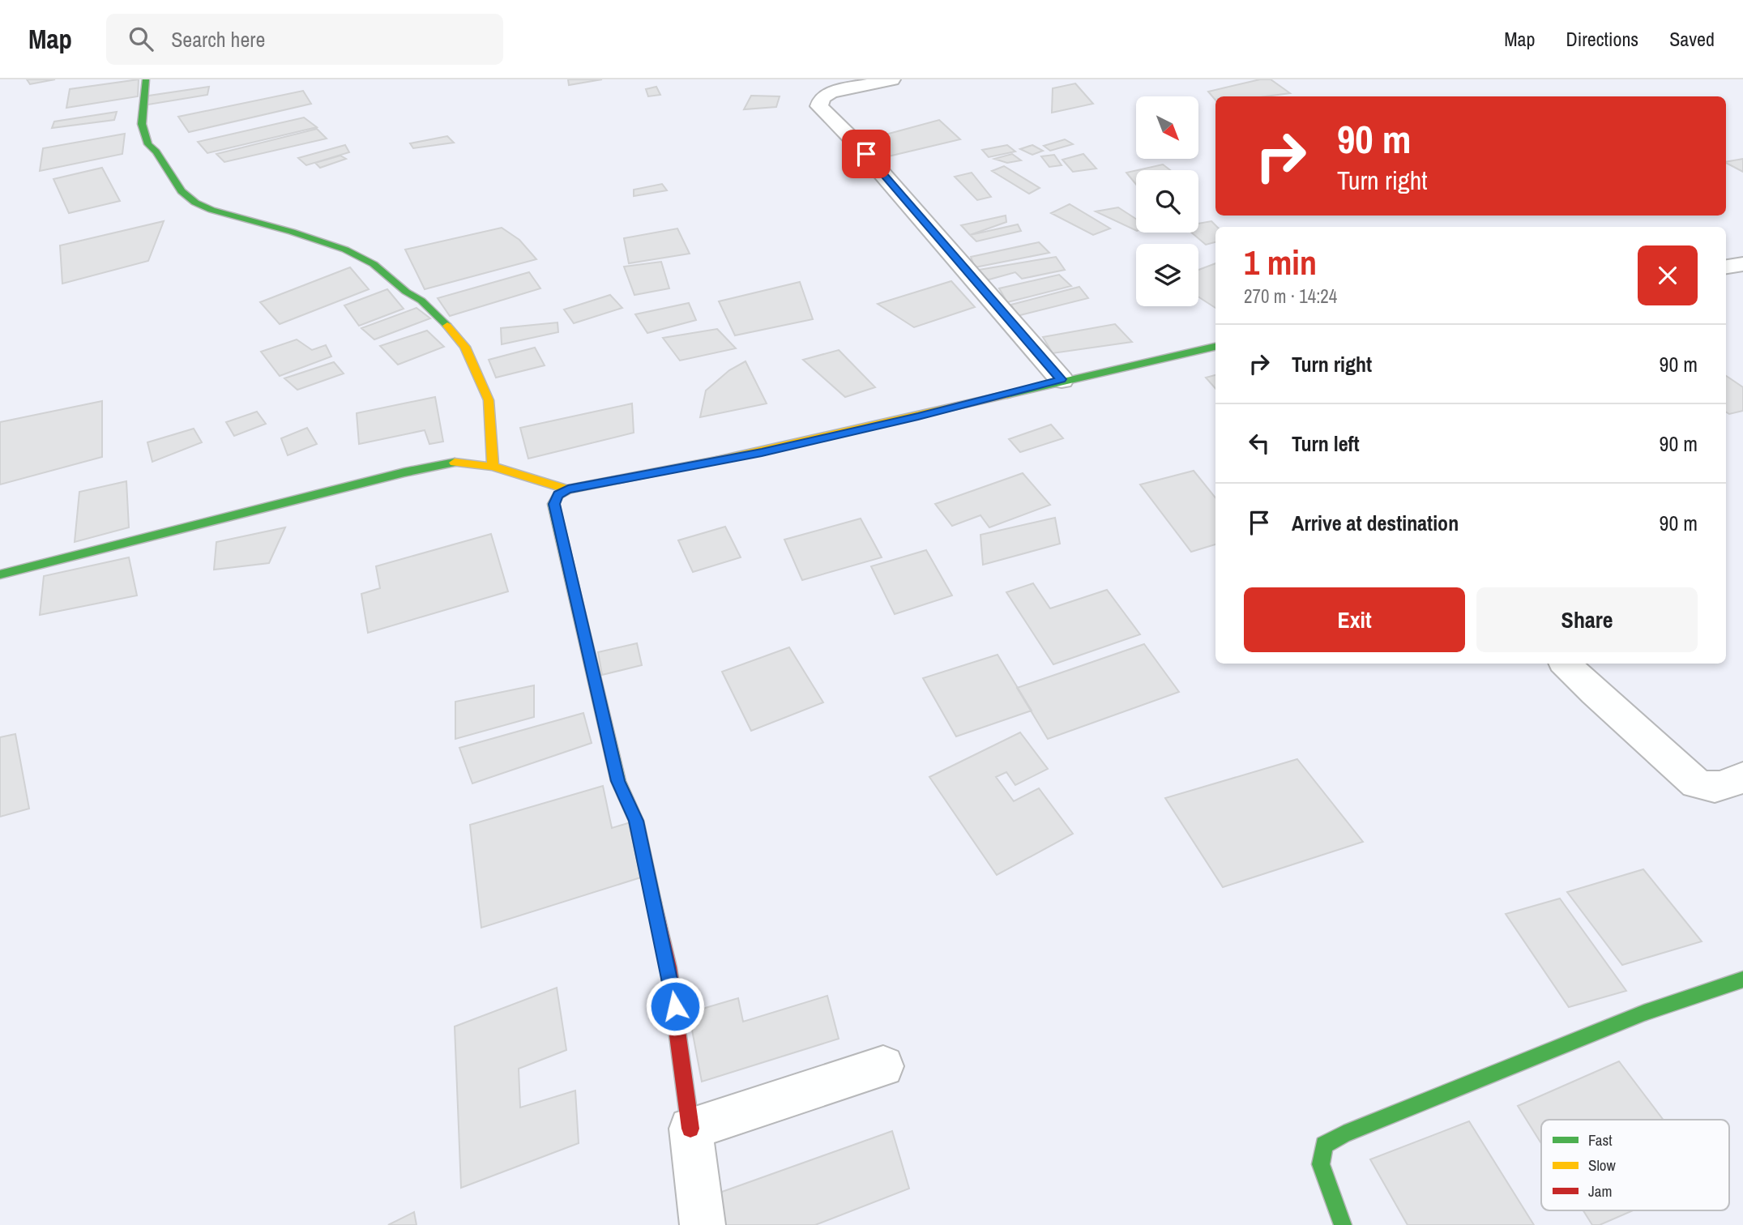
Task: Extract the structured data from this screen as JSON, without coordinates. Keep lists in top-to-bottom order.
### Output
{
  "legend": ["Fast", "Slow", "Jam"],
  "north": "bottom right",
  "page": {
    "header": "Map",
    "search": "Search here",
    "nav": ["Map", "Directions", "Saved"],
    "turn": ["90 m", "Turn right"],
    "heading": ["1 min", "270 m · 14:24"],
    "list": [
      {
        "name": "Turn right",
        "value": "90 m"
      },
      {
        "name": "Turn left",
        "value": "90 m"
      },
      {
        "name": "Arrive at destination",
        "value": "90 m"
      }
    ],
    "buttons": ["Exit", "Share"]
  }
}
